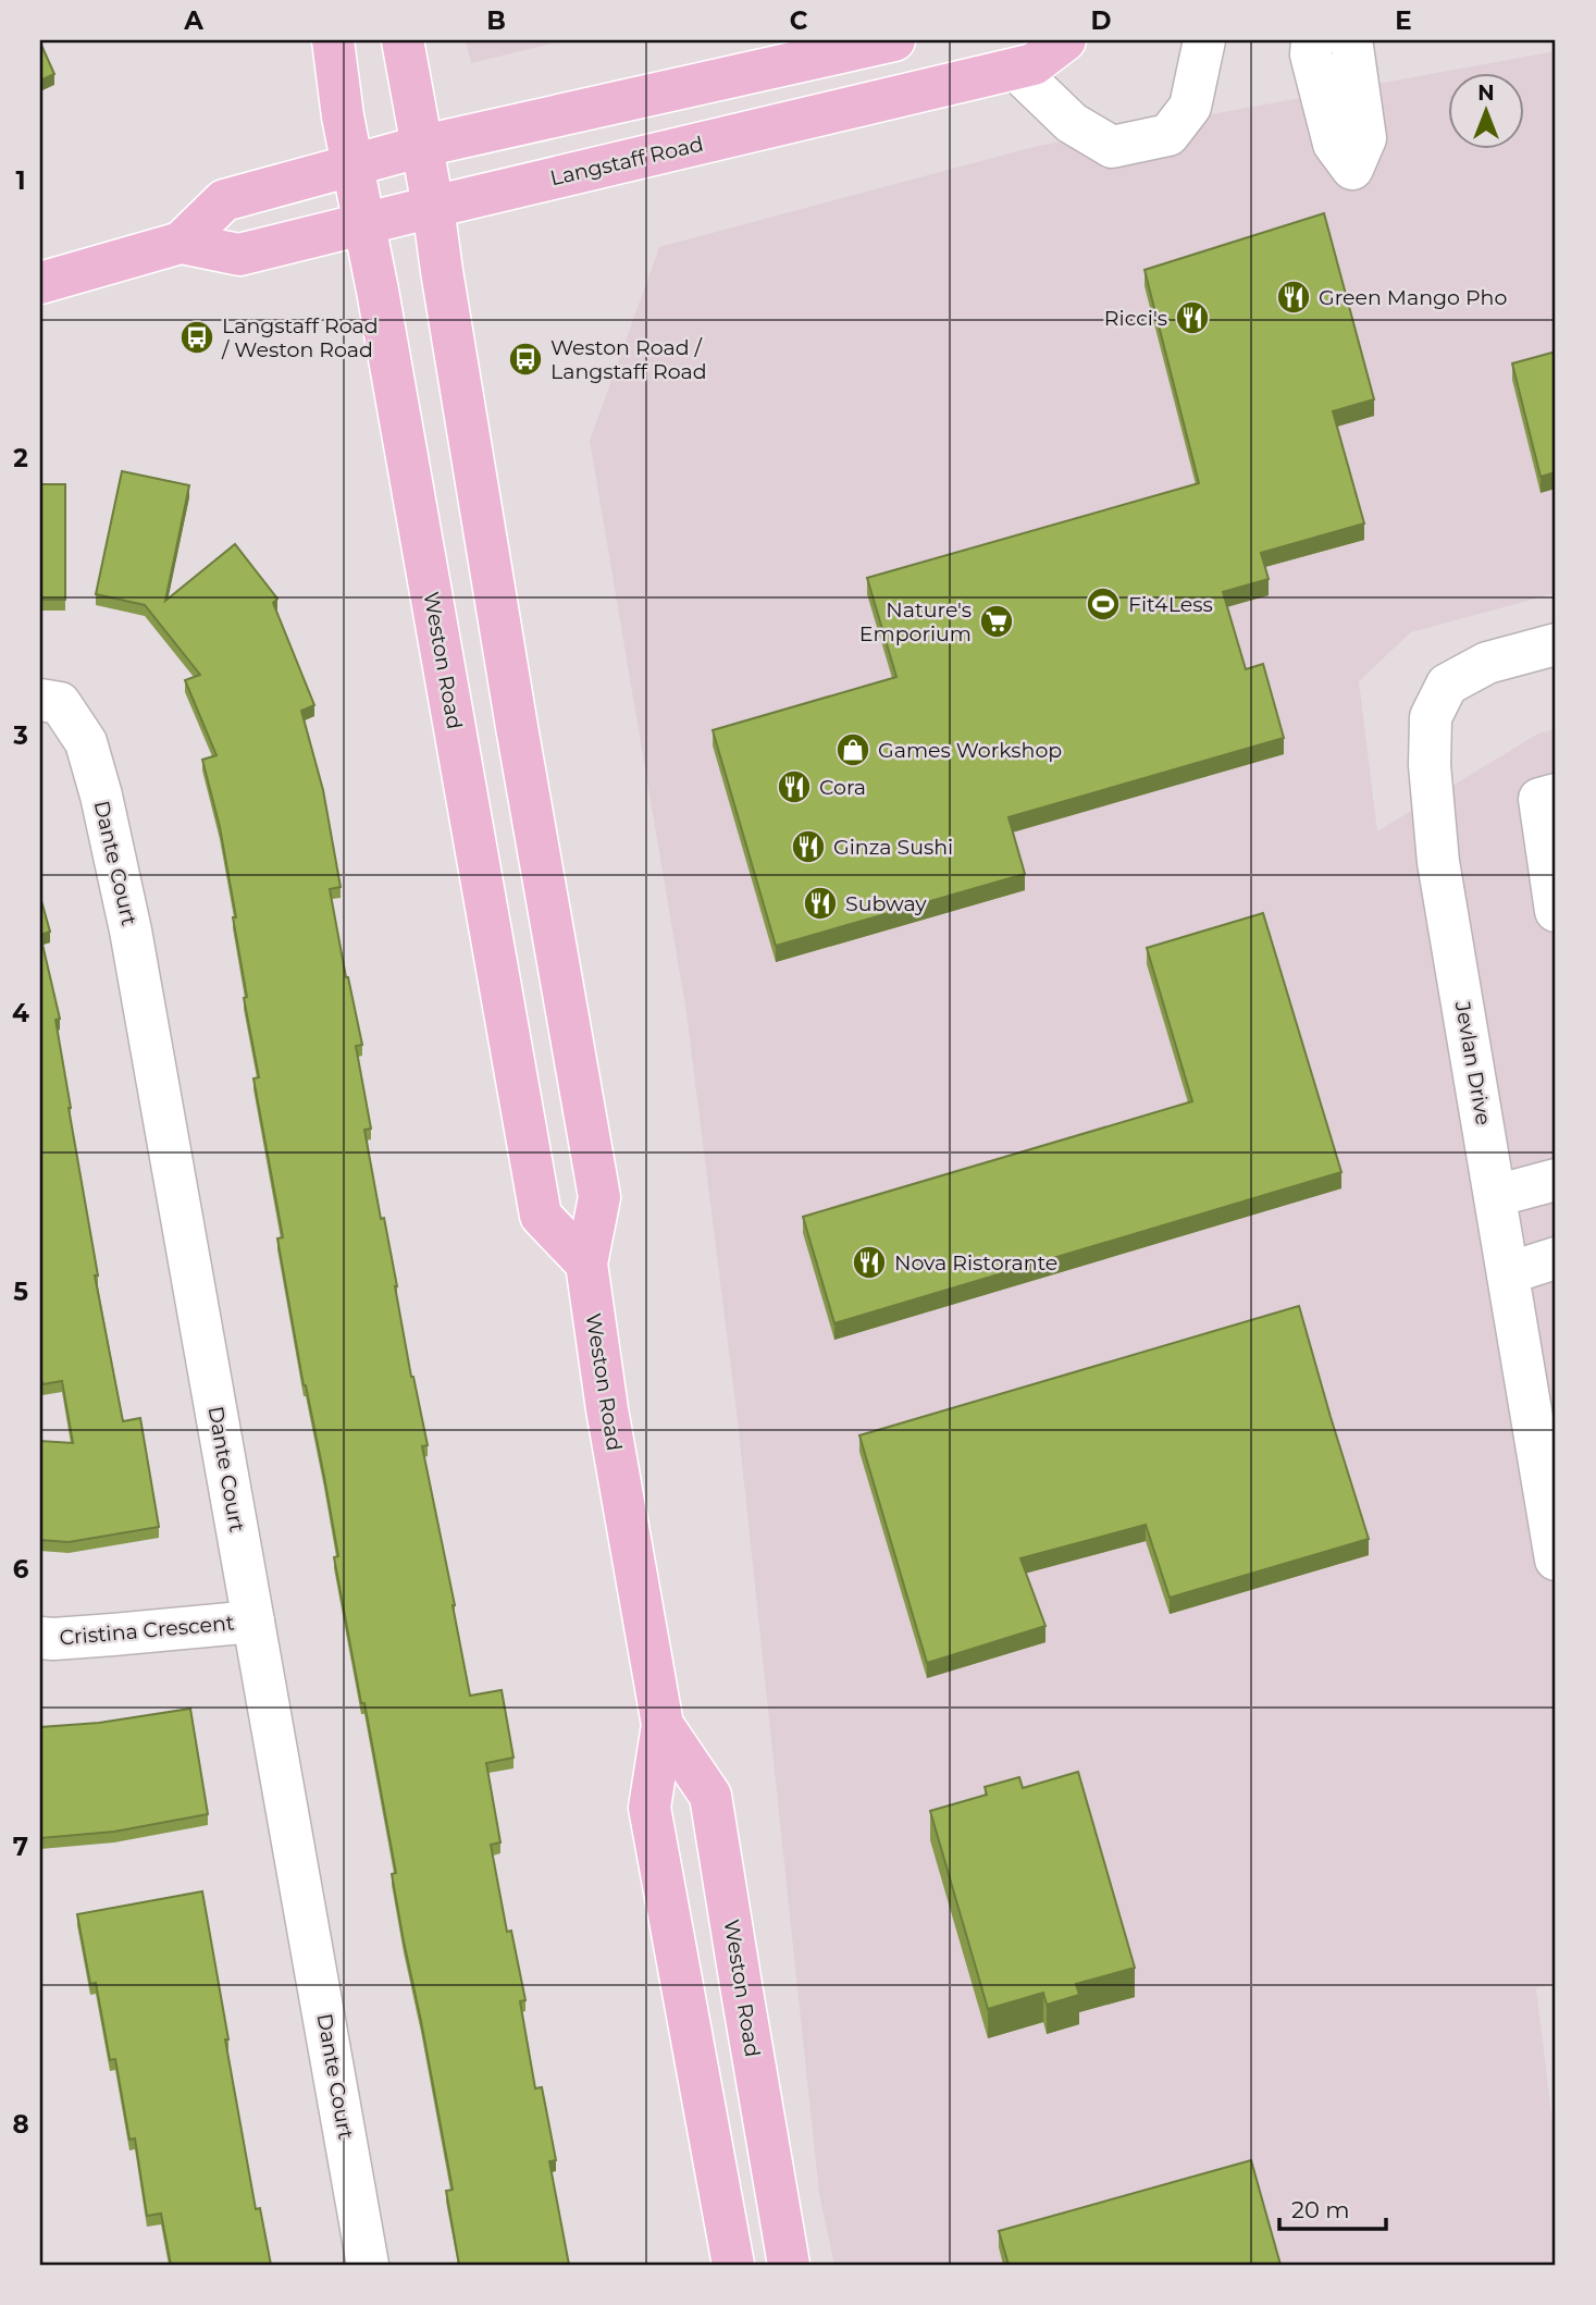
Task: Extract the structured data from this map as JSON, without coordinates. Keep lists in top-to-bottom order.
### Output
{
  "streets": {
    "main road": ["Langstaff Road", "Weston Road"],
    "street": ["Dante Court", "Jevlan Drive", "Cristina Crescent"]
  },
  "crossings": [
    ["Langstaff Road", "Weston Road"],
    ["Dante Court", "Cristina Crescent"]
  ],
  "places": {
    "restaurant": [
      "Green Mango Pho",
      "Ricci's",
      "Cora",
      "Ginza Sushi",
      "Subway",
      "Nova Ristorante"
    ],
    "bus stop": ["Langstaff Road / Weston Road", "Weston Road / Langstaff Road"],
    "sports": ["Fit4Less"],
    "supermarket": ["Nature's Emporium"],
    "shop": ["Games Workshop"]
  },
  "scale_bar": "20 m",
  "north": "top",
  "grid": {
    "columns": [
      "A",
      "B",
      "C",
      "D",
      "E"
    ],
    "rows": [
      "1",
      "2",
      "3",
      "4",
      "5",
      "6",
      "7",
      "8"
    ]
  }
}
